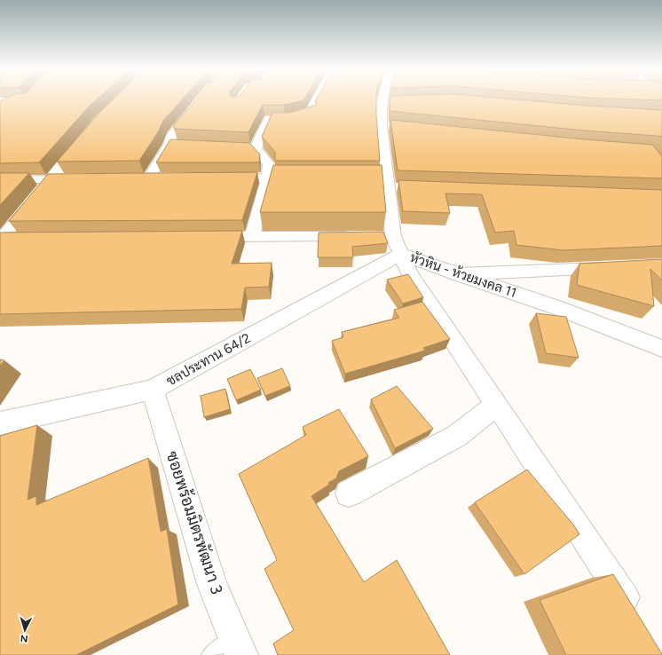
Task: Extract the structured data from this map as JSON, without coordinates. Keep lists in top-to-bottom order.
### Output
{
  "streets": {
    "street": ["หัวหิน - ห้วยมงคล 11", "ชลประทาน 64/2", "ซอยพร้อมมิตรพัฒนา 3"]
  },
  "crossings": [
    ["หัวหิน - ห้วยมงคล 11", "ชลประทาน 64/2"],
    ["ชลประทาน 64/2", "ซอยพร้อมมิตรพัฒนา 3"]
  ],
  "north": "bottom"
}
